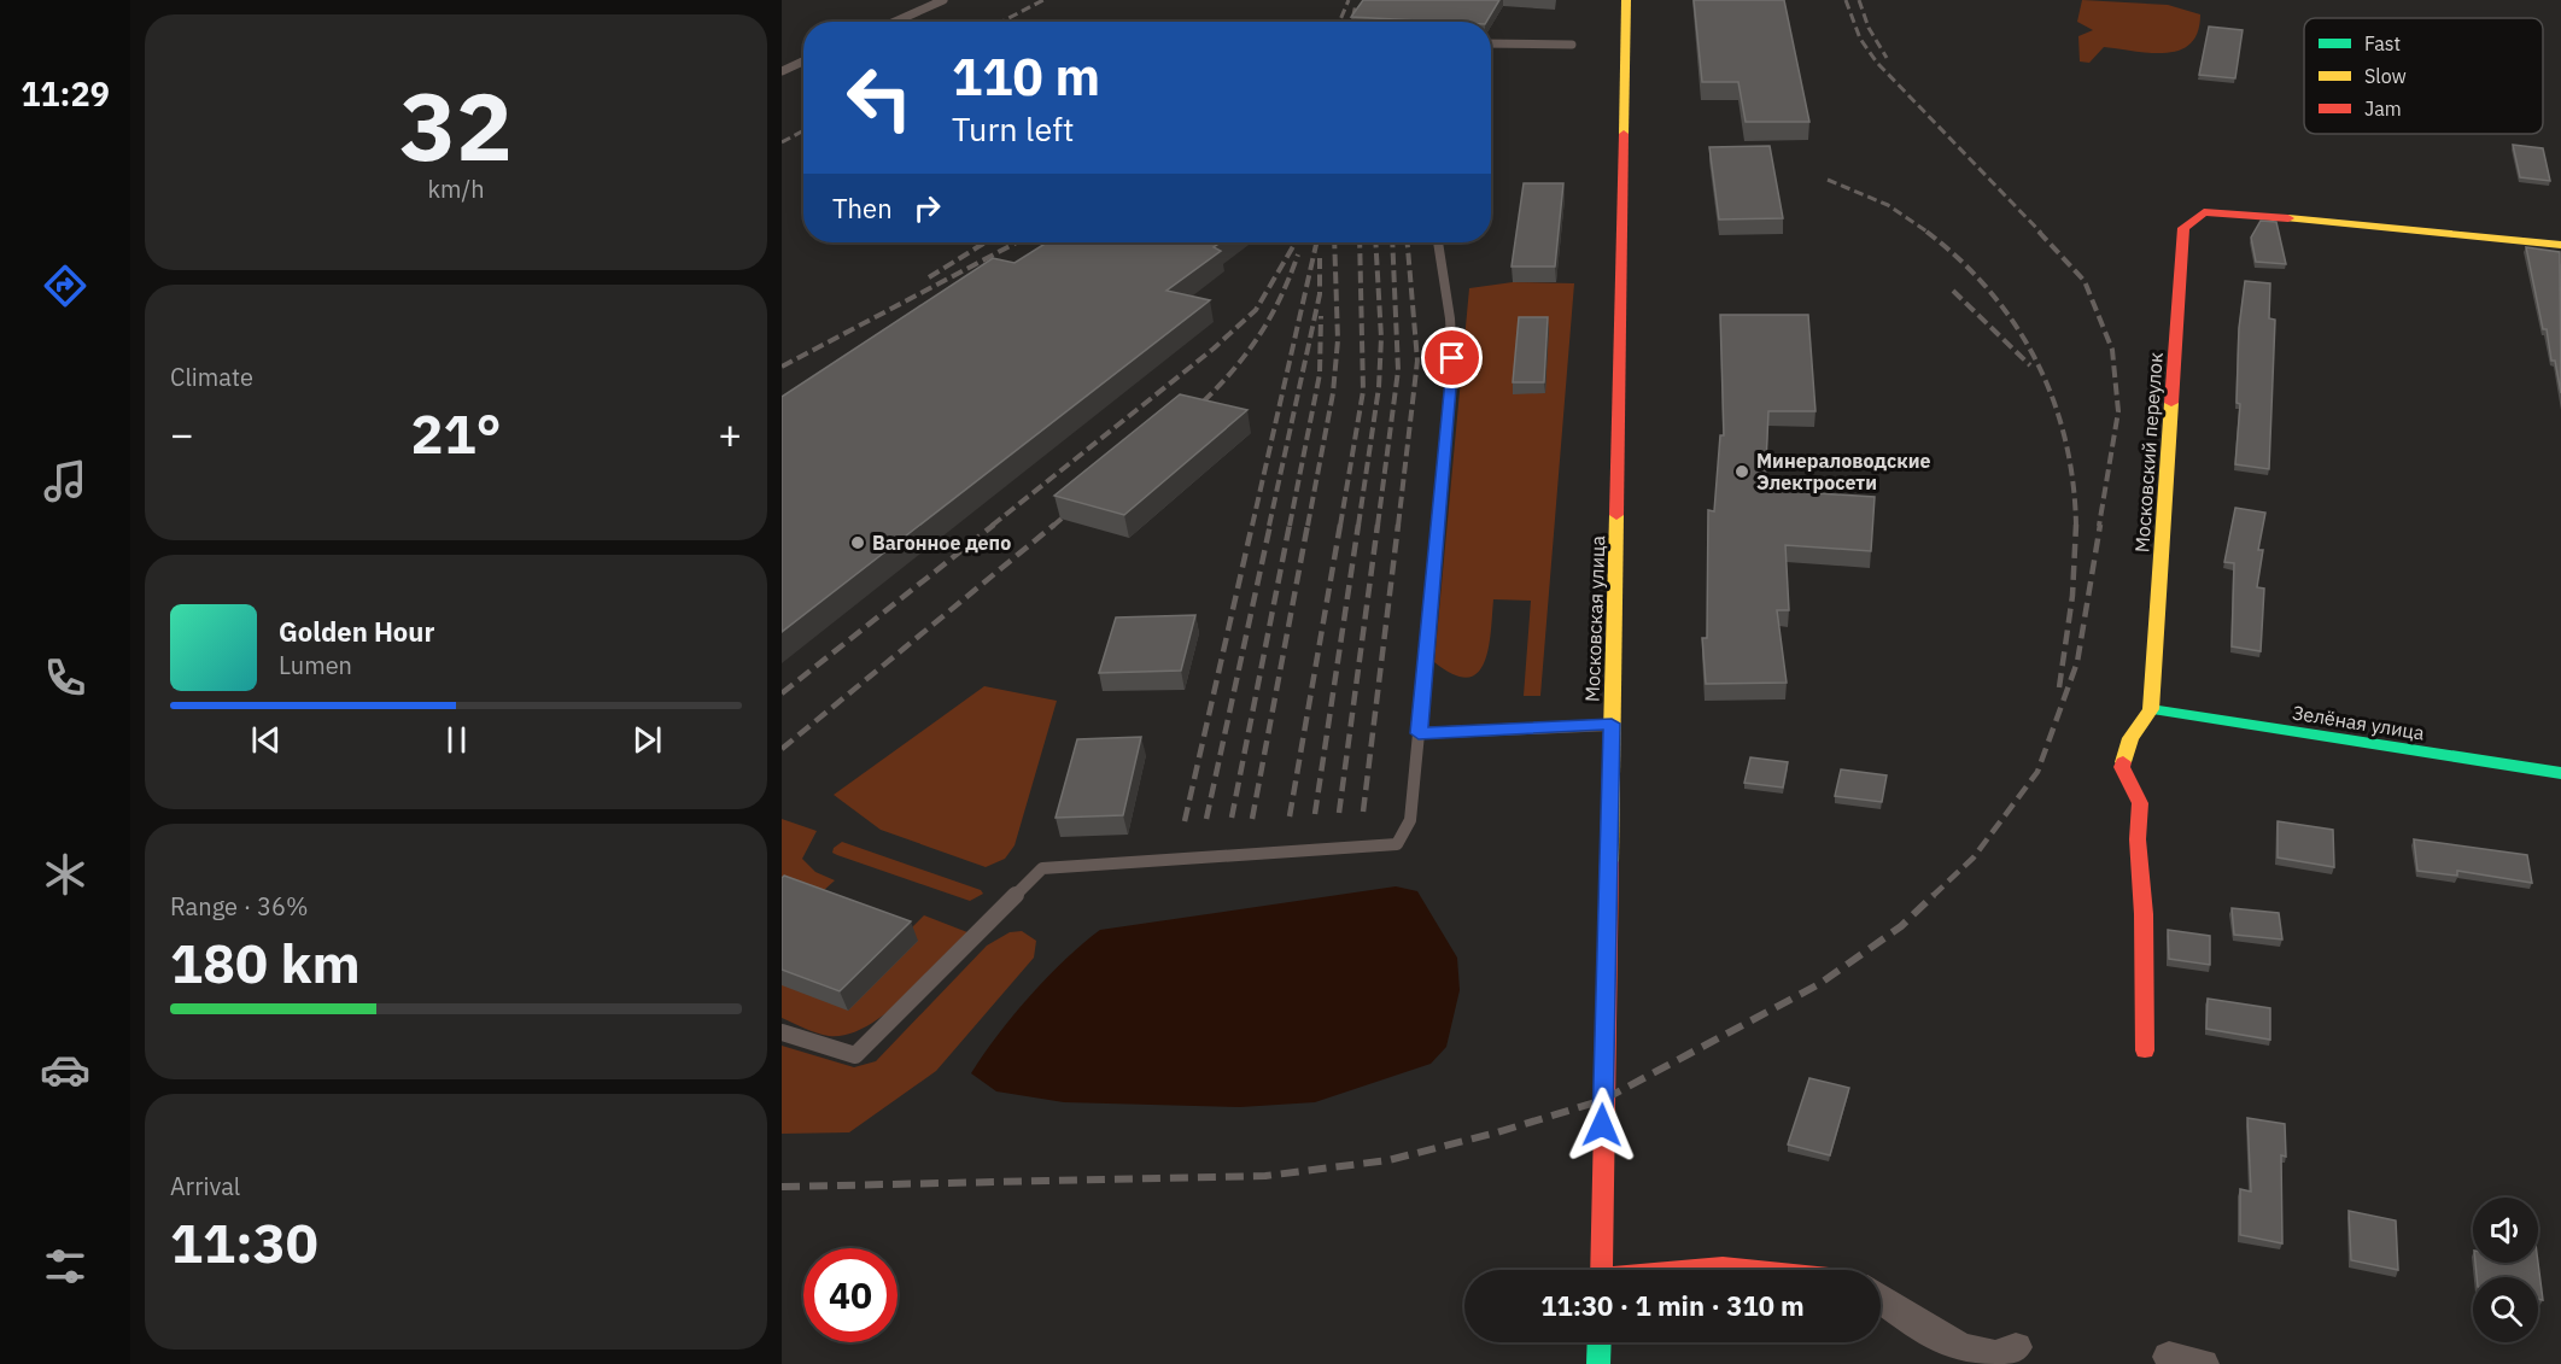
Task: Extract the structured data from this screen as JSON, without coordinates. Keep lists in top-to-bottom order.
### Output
{
  "streets": {
    "street": ["Московский переулок", "Московская улица", "Зелёная улица"]
  },
  "crossings": [
    ["Московский переулок", "Зелёная улица"]
  ],
  "places": ["Минераловодские Электросети", "Вагонное депо"],
  "legend": ["Fast", "Slow", "Jam"],
  "page": {
    "tabs": "11:29",
    "tile": [
      ["32", "km/h"],
      "Climate",
      ["Range · 36%", "180 km"],
      ["Arrival", "11:30"]
    ],
    "turn": ["110 m", "Turn left"],
    "then": "Then",
    "heat": ["−", "21°", "+"],
    "song": ["Golden Hour", "Lumen"],
    "limit": "40",
    "trip": "11:30 · 1 min · 310 m"
  }
}
